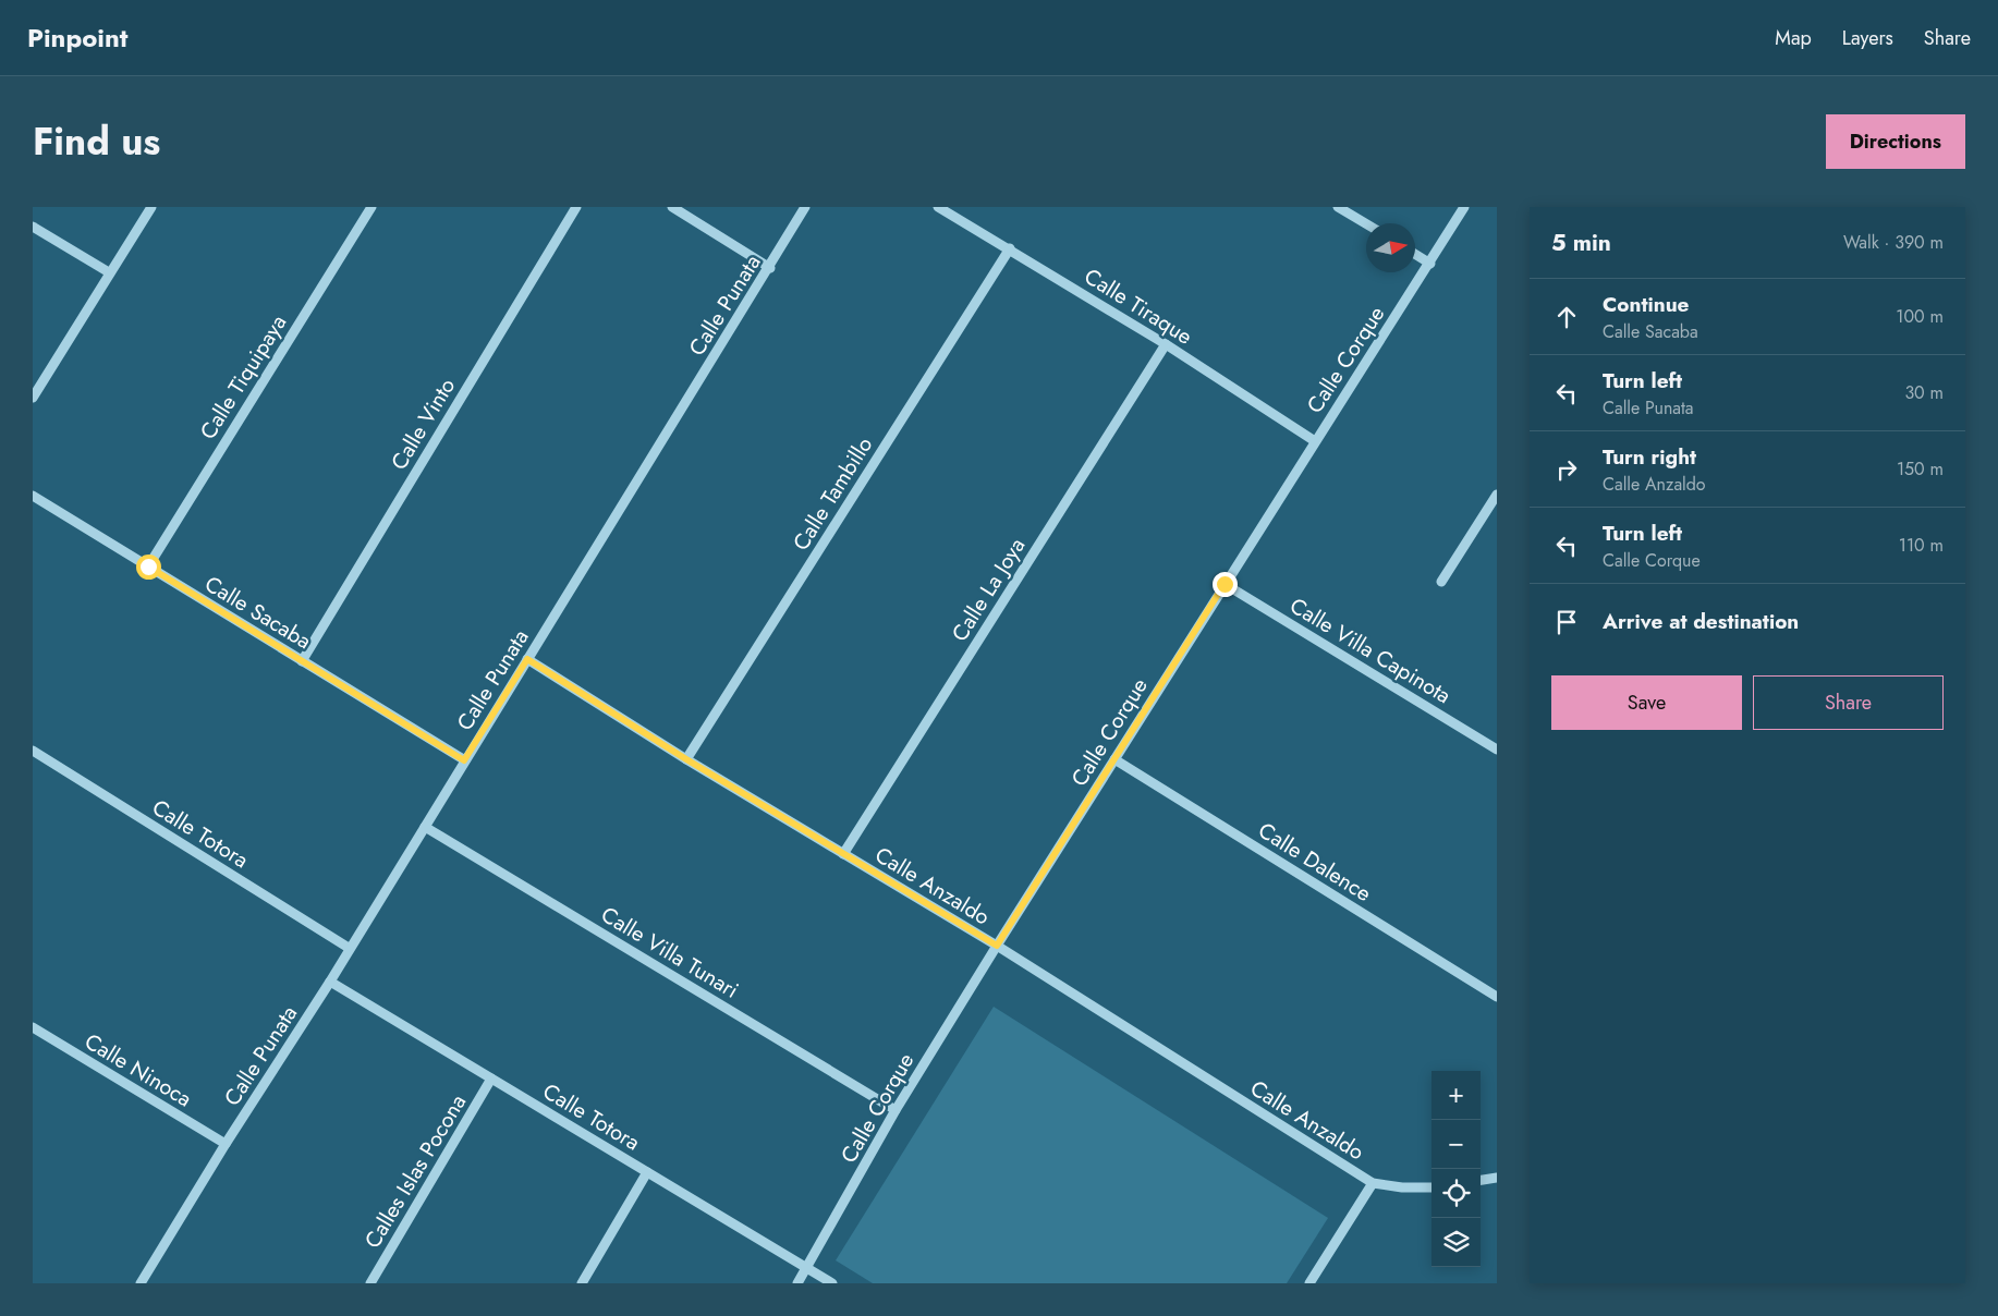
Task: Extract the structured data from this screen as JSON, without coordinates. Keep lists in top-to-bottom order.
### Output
{
  "streets": {
    "street": [
      "Calle Punata",
      "Calle Tiraque",
      "Calle Corque",
      "Calle Tiquipaya",
      "Calle Vinto",
      "Calle Tambillo",
      "Calle La Joya",
      "Calle Sacaba",
      "Calle Villa Capinota",
      "Calle Totora",
      "Calle Dalence",
      "Calle Anzaldo",
      "Calle Villa Tunari",
      "Calle Ninoca",
      "Calles Islas Pocona"
    ]
  },
  "crossings": [
    ["Calle Punata", "Calle Sacaba"],
    ["Calle Punata", "Calle Totora"],
    ["Calle Punata", "Calle Anzaldo"],
    ["Calle Punata", "Calle Villa Tunari"],
    ["Calle Punata", "Calle Ninoca"],
    ["Calle Tiraque", "Calle Corque"],
    ["Calle Tiraque", "Calle Tambillo"],
    ["Calle Tiraque", "Calle La Joya"],
    ["Calle Corque", "Calle Villa Capinota"],
    ["Calle Corque", "Calle Totora"],
    ["Calle Corque", "Calle Dalence"],
    ["Calle Corque", "Calle Anzaldo"],
    ["Calle Corque", "Calle Villa Tunari"],
    ["Calle Tiquipaya", "Calle Sacaba"],
    ["Calle Vinto", "Calle Sacaba"],
    ["Calle Tambillo", "Calle Anzaldo"],
    ["Calle La Joya", "Calle Anzaldo"],
    ["Calle Totora", "Calles Islas Pocona"]
  ],
  "north": "right",
  "page": {
    "header": "Pinpoint",
    "nav": ["Map", "Layers", "Share"],
    "title": "Find us",
    "buttons": [
      "Directions",
      ["Save", "Share"]
    ],
    "heading": ["5 min", "Walk · 390 m"],
    "list": [
      ["Continue", "Calle Sacaba", "100 m"],
      ["Turn left", "Calle Punata", "30 m"],
      ["Turn right", "Calle Anzaldo", "150 m"],
      ["Turn left", "Calle Corque", "110 m"],
      "Arrive at destination"
    ],
    "map_buttons": ["+", "−"]
  }
}
